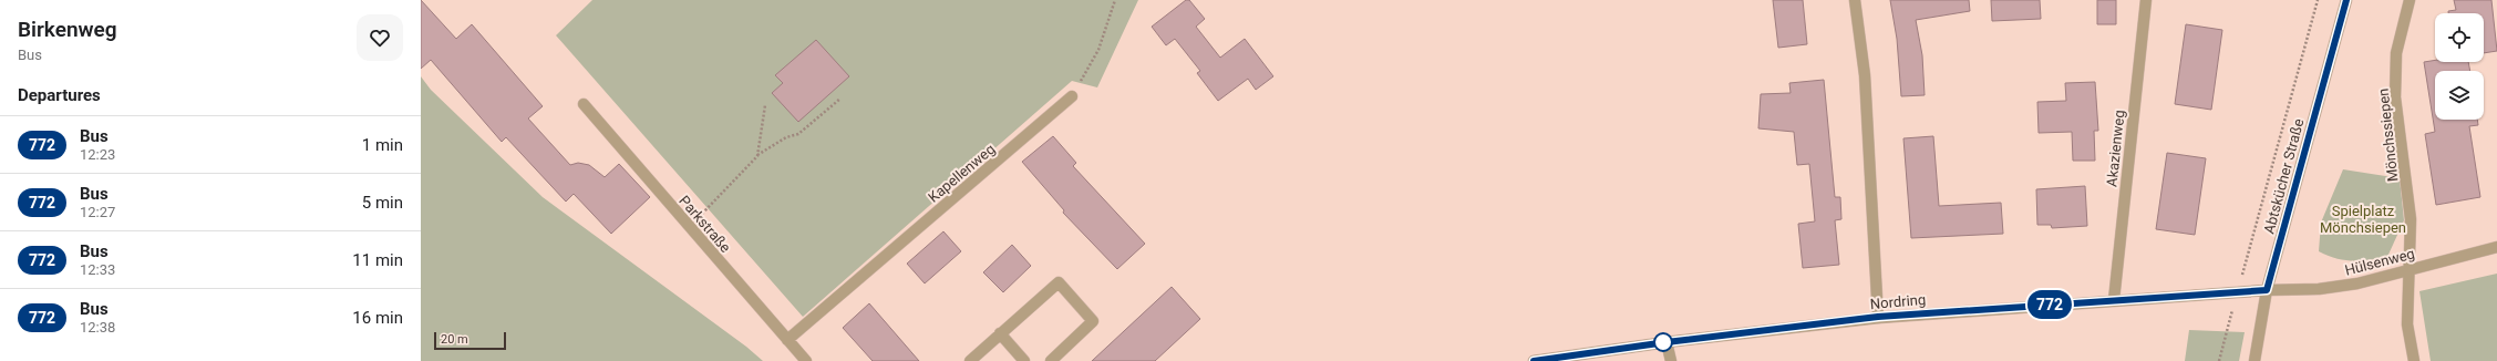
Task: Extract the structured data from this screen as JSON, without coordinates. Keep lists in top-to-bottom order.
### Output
{
  "streets": {
    "street": [
      "Mönchssiepen",
      "Akazienweg",
      "Kapellenweg",
      "Abtskücher Straße",
      "Parkstraße",
      "Hülsenweg",
      "Nordring"
    ]
  },
  "crossings": [
    ["Mönchssiepen", "Hülsenweg"],
    ["Akazienweg", "Nordring"],
    ["Kapellenweg", "Parkstraße"],
    ["Abtskücher Straße", "Hülsenweg"],
    ["Abtskücher Straße", "Nordring"],
    ["Hülsenweg", "Nordring"]
  ],
  "parks": ["Spielplatz Mönchsiepen"],
  "lines": ["bus line 772"],
  "scale_bar": "20 m",
  "page": {
    "heading": [
      ["Birkenweg", "Bus"],
      "Departures"
    ],
    "on_map": "772",
    "list": [
      {
        "mark": "772",
        "name": "Bus",
        "note": "12:23",
        "value": "1 min"
      },
      {
        "mark": "772",
        "name": "Bus",
        "note": "12:27",
        "value": "5 min"
      },
      {
        "mark": "772",
        "name": "Bus",
        "note": "12:33",
        "value": "11 min"
      },
      {
        "mark": "772",
        "name": "Bus",
        "note": "12:38",
        "value": "16 min"
      }
    ],
    "scale": "20 m"
  }
}
